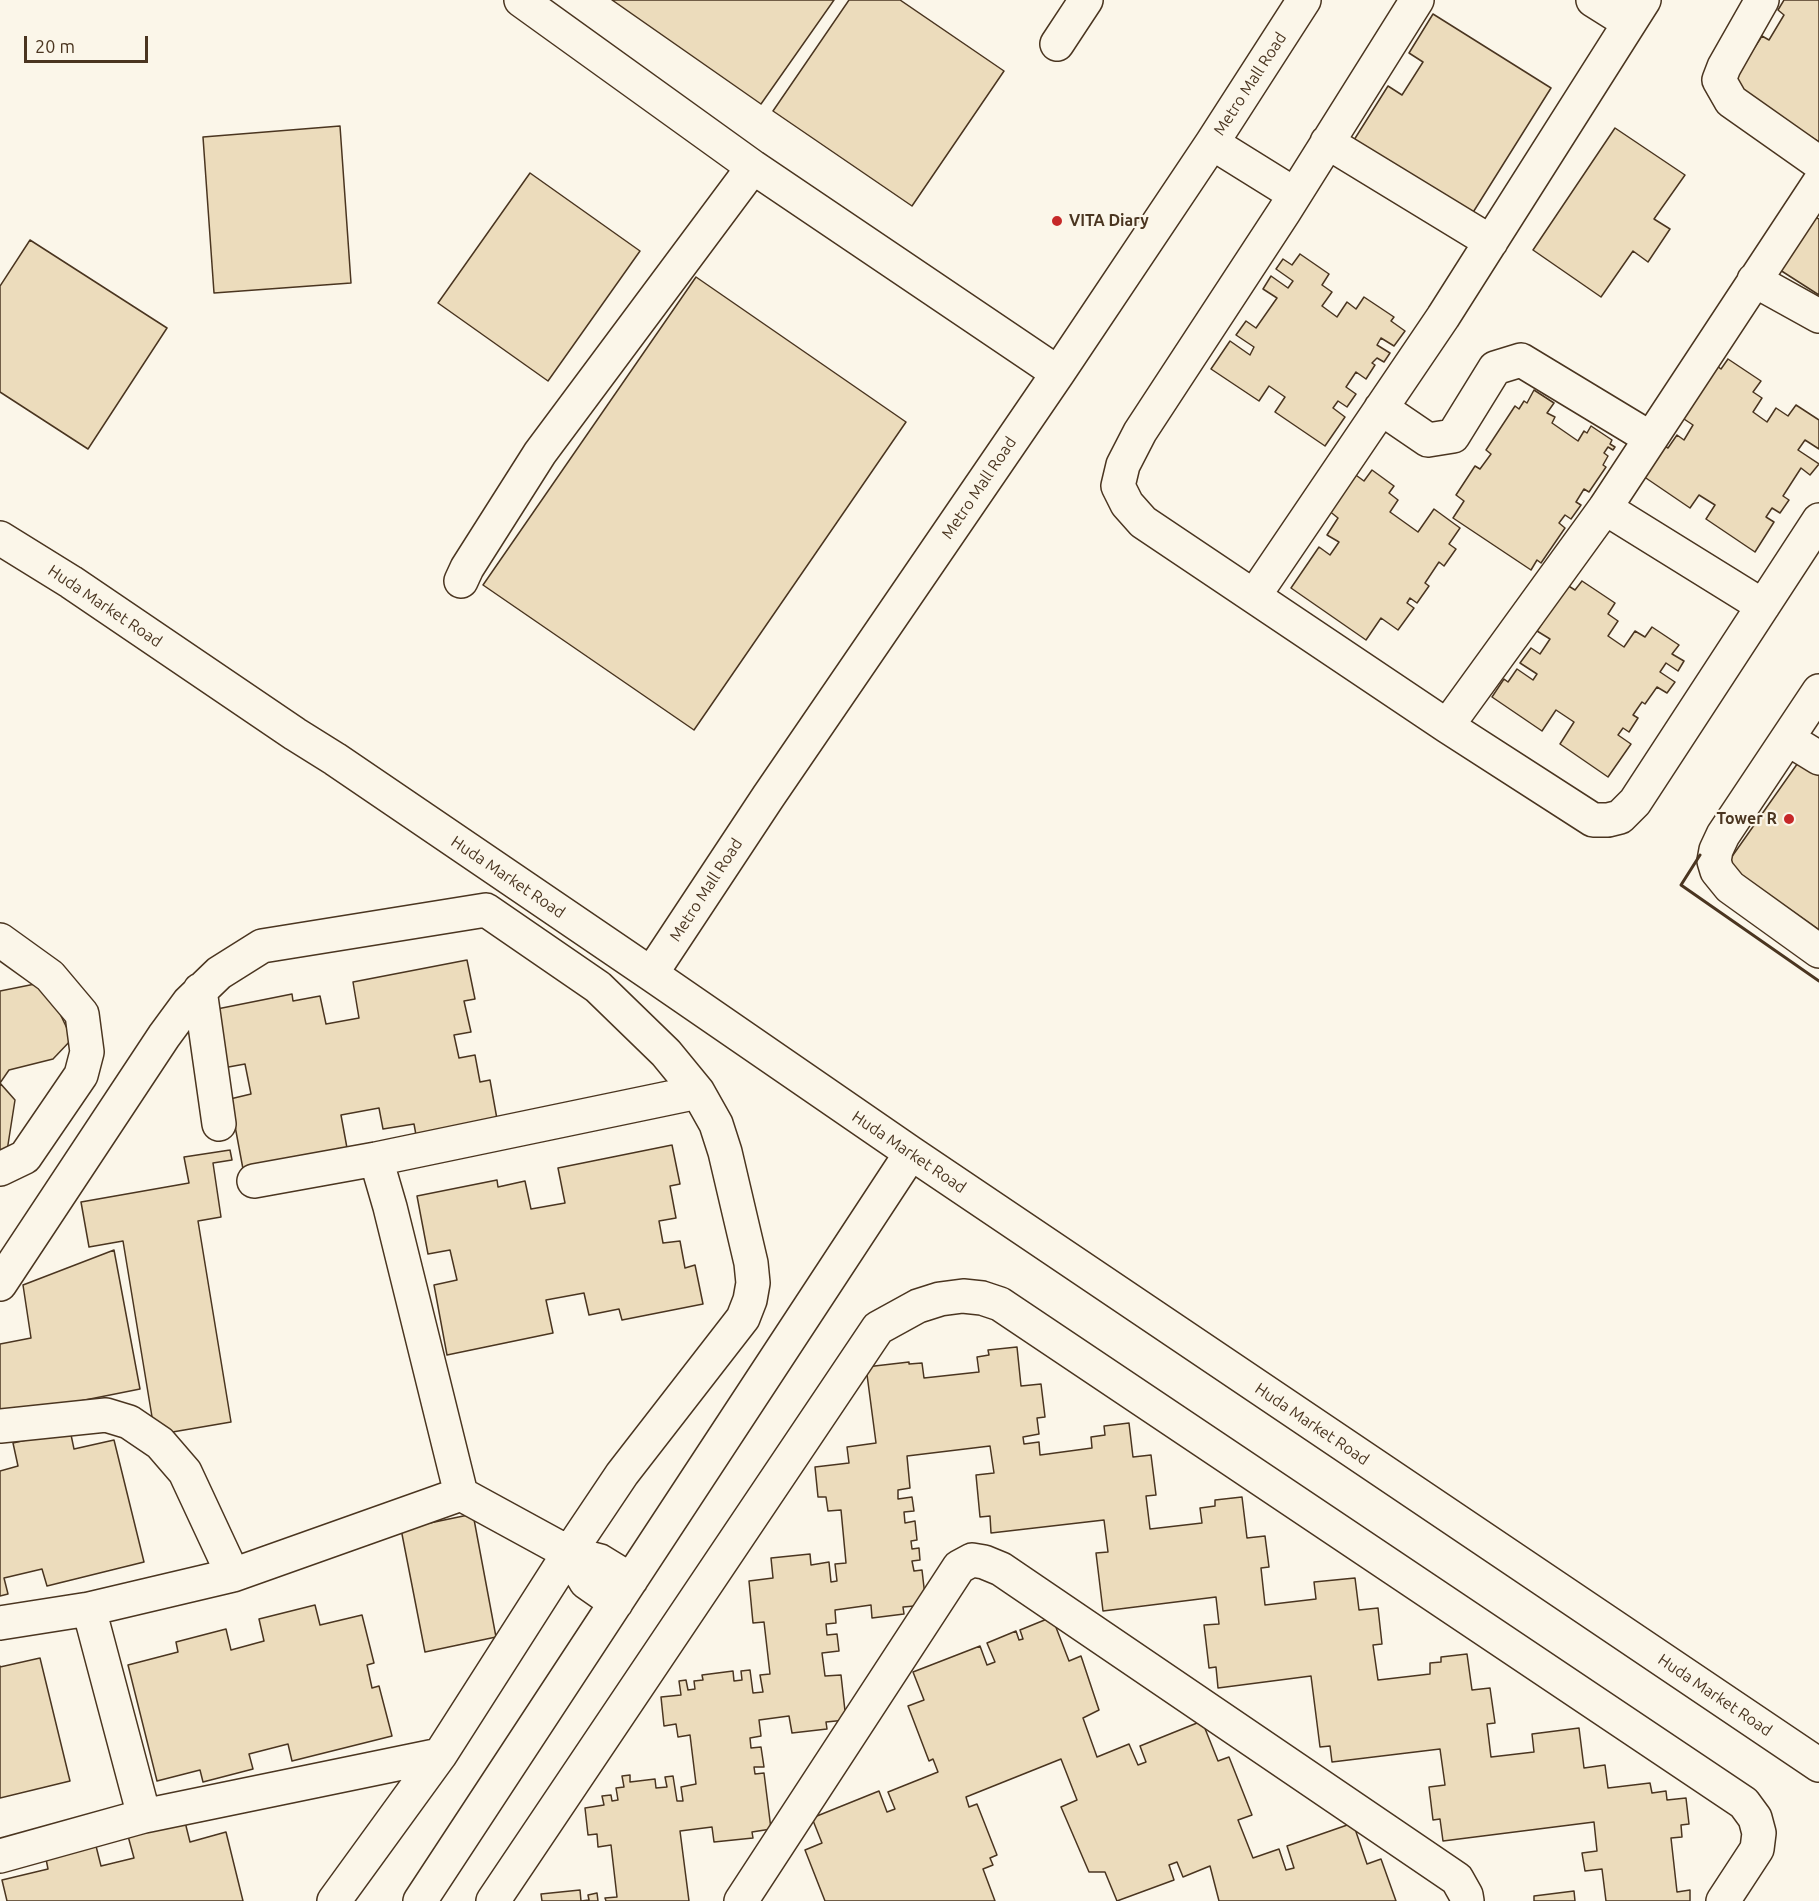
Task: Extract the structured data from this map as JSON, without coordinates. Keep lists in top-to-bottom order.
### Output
{
  "streets": {
    "street": ["Metro Mall Road", "Huda Market Road"]
  },
  "crossings": [
    ["Metro Mall Road", "Huda Market Road"]
  ],
  "places": ["VITA Diary", "Tower R"],
  "scale_bar": "20 m"
}
